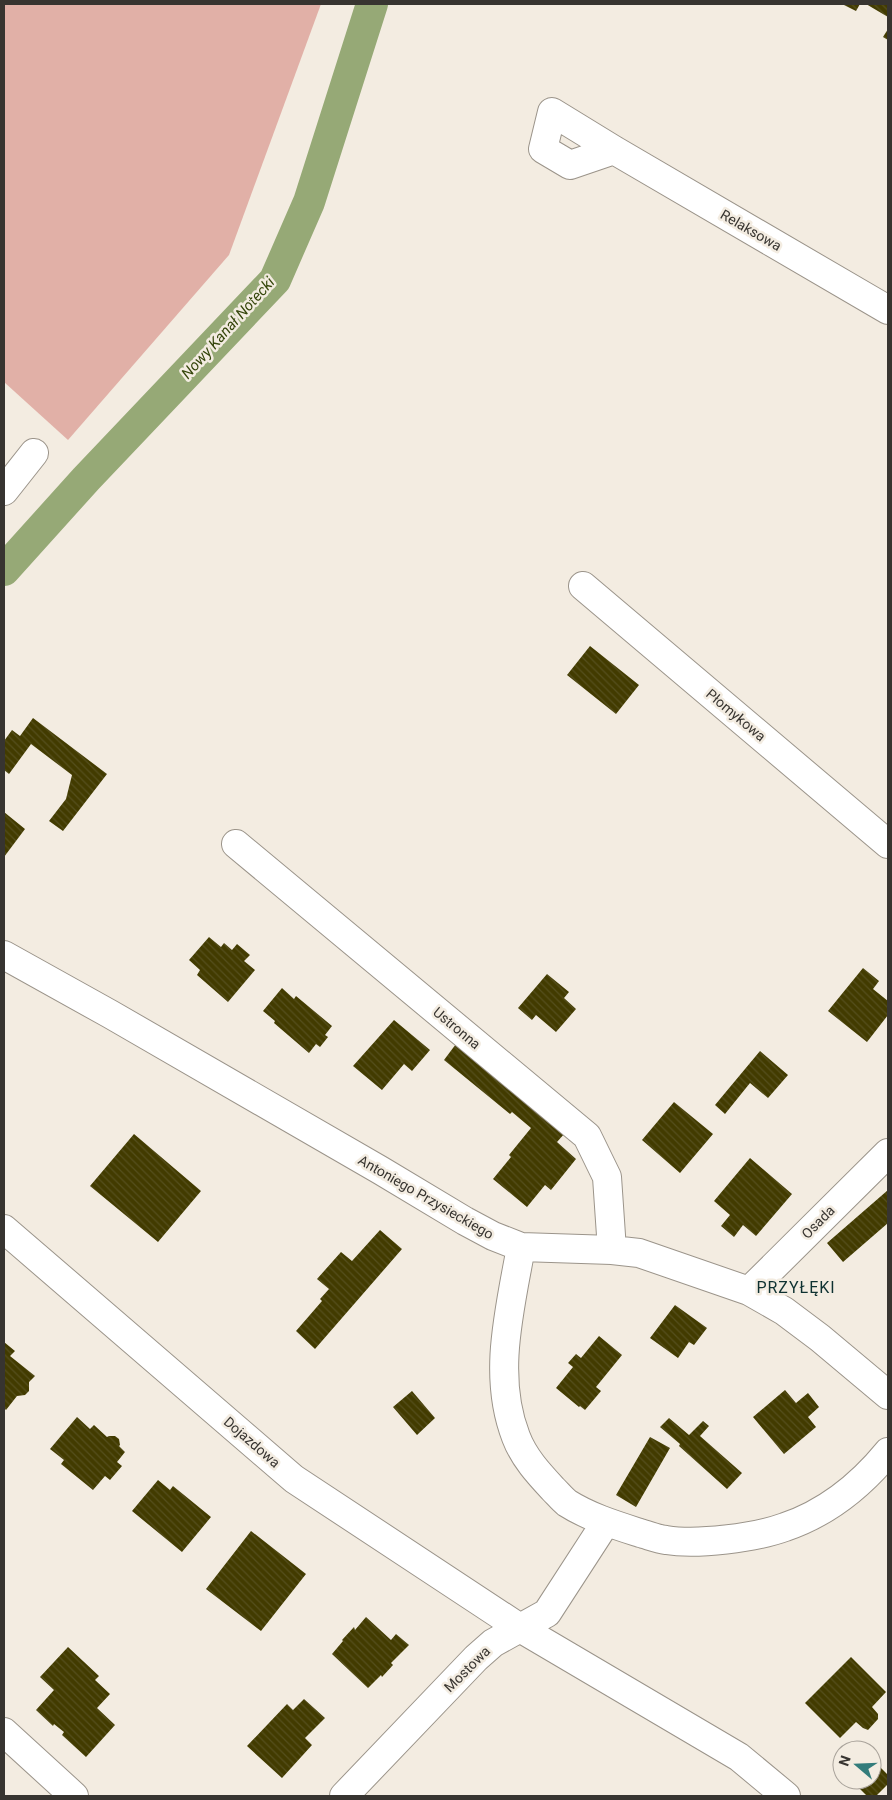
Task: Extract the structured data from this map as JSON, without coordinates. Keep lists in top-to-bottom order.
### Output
{
  "streets": {
    "street": [
      "Relaksowa",
      "Płomykowa",
      "Ustronna",
      "Antoniego Przysieckiego",
      "Osada",
      "Dojazdowa",
      "Mostowa"
    ]
  },
  "crossings": [
    ["Ustronna", "Antoniego Przysieckiego"],
    ["Antoniego Przysieckiego", "Osada"],
    ["Dojazdowa", "Mostowa"]
  ],
  "districts": ["PRZYŁĘKI"],
  "water": ["Nowy Kanał Notecki"],
  "north": "left"
}
